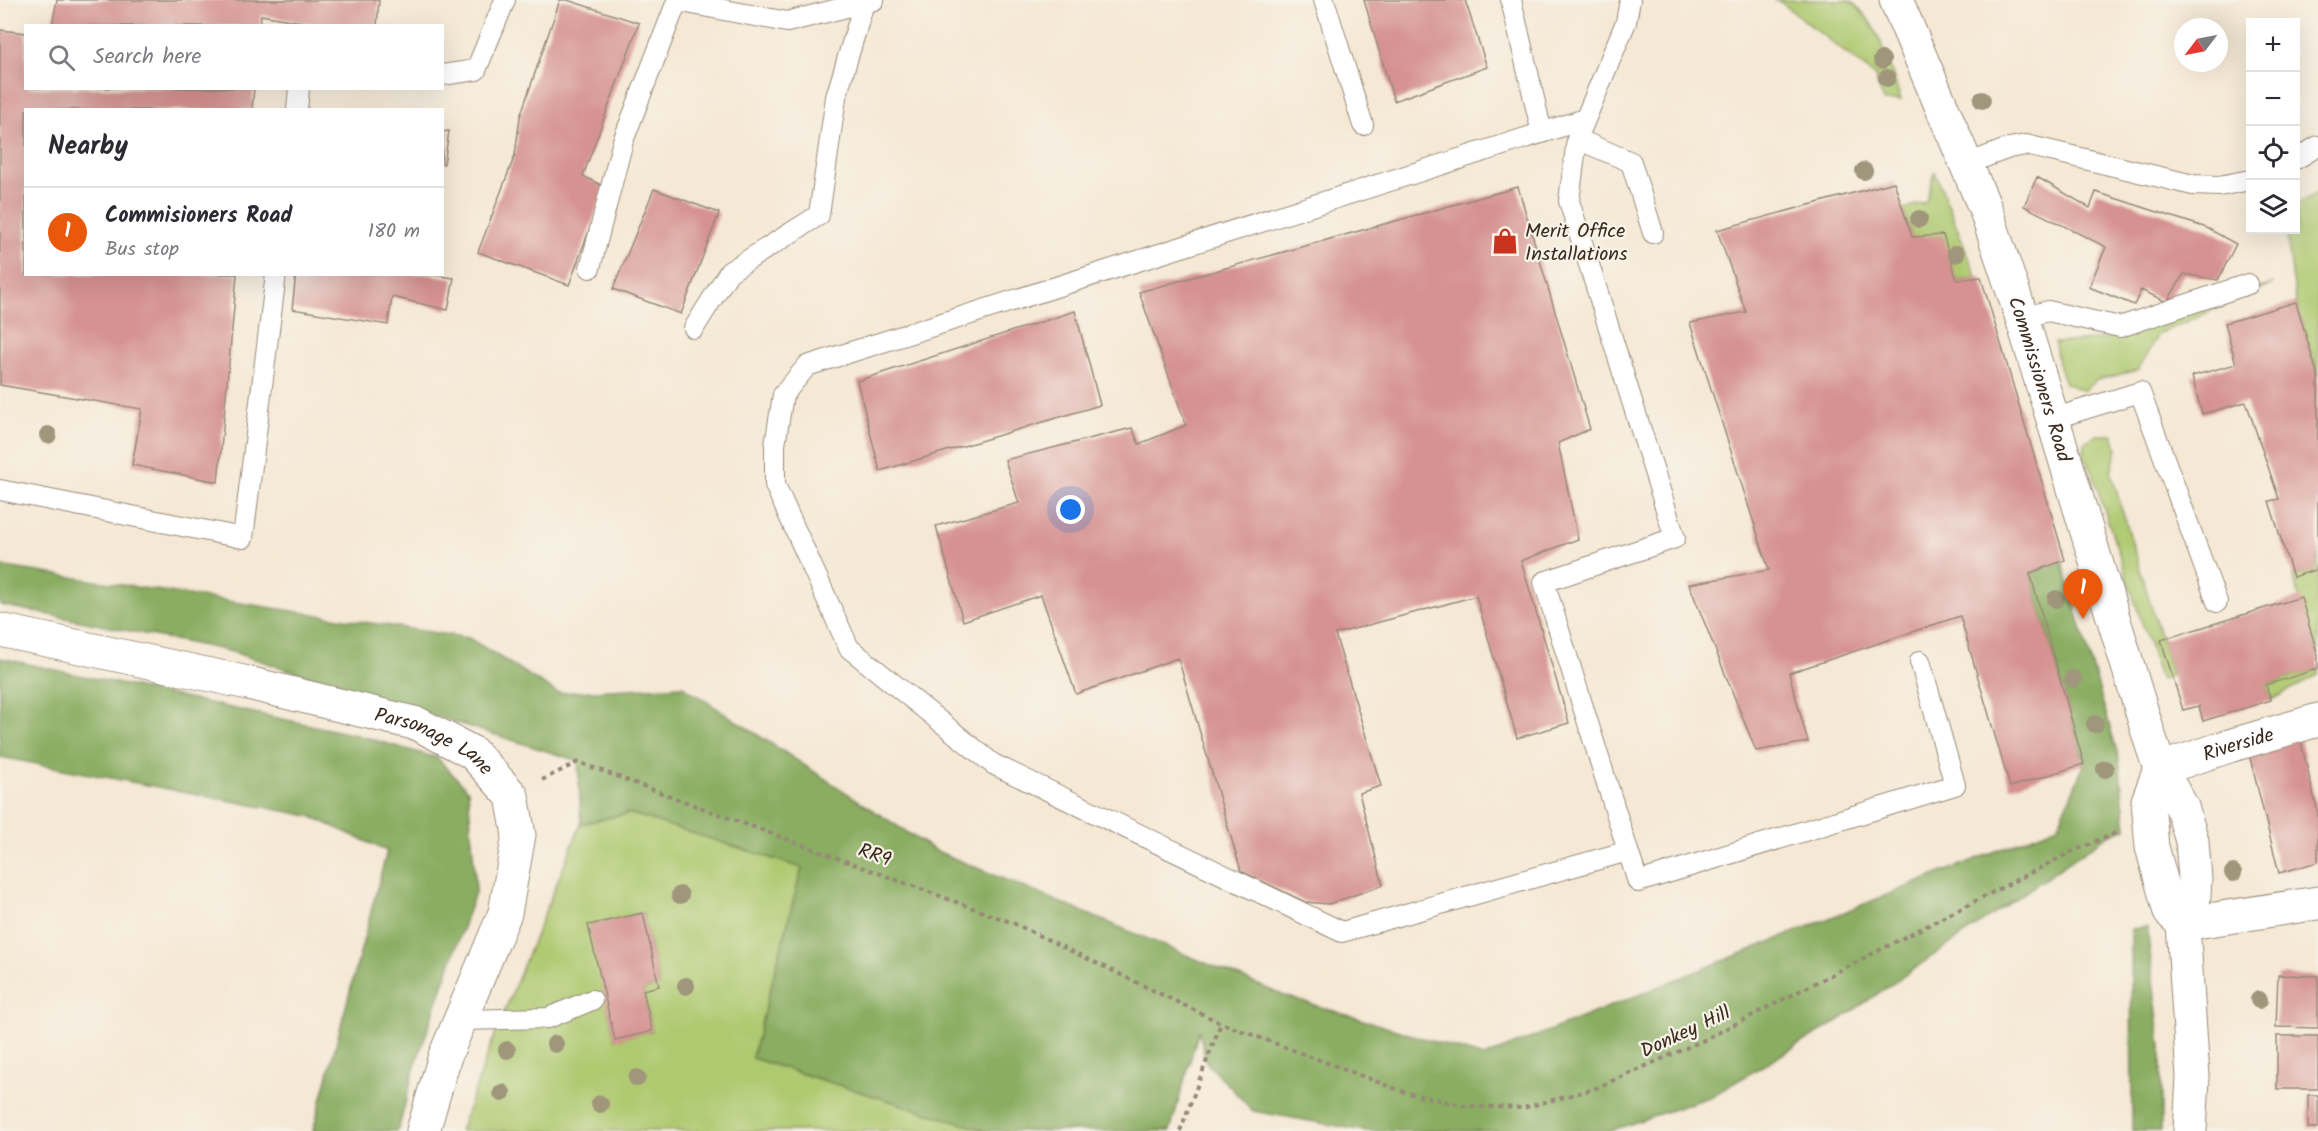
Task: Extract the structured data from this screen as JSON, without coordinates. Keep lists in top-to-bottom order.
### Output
{
  "streets": {
    "street": ["Commissioners Road", "Riverside", "Parsonage Lane"],
    "path": ["RR9", "Donkey Hill"]
  },
  "crossings": [
    ["Commissioners Road", "Riverside"],
    ["Parsonage Lane", "RR9"],
    ["RR9", "Donkey Hill"]
  ],
  "places": {
    "shop": ["Merit Office Installations"]
  },
  "north": "bottom left",
  "page": {
    "map_buttons": ["+", "−"],
    "search": "Search here",
    "heading": "Nearby",
    "list": [
      {
        "mark": "1",
        "name": "Commisioners Road",
        "note": "Bus stop",
        "value": "180 m"
      }
    ],
    "pins": "1"
  }
}
